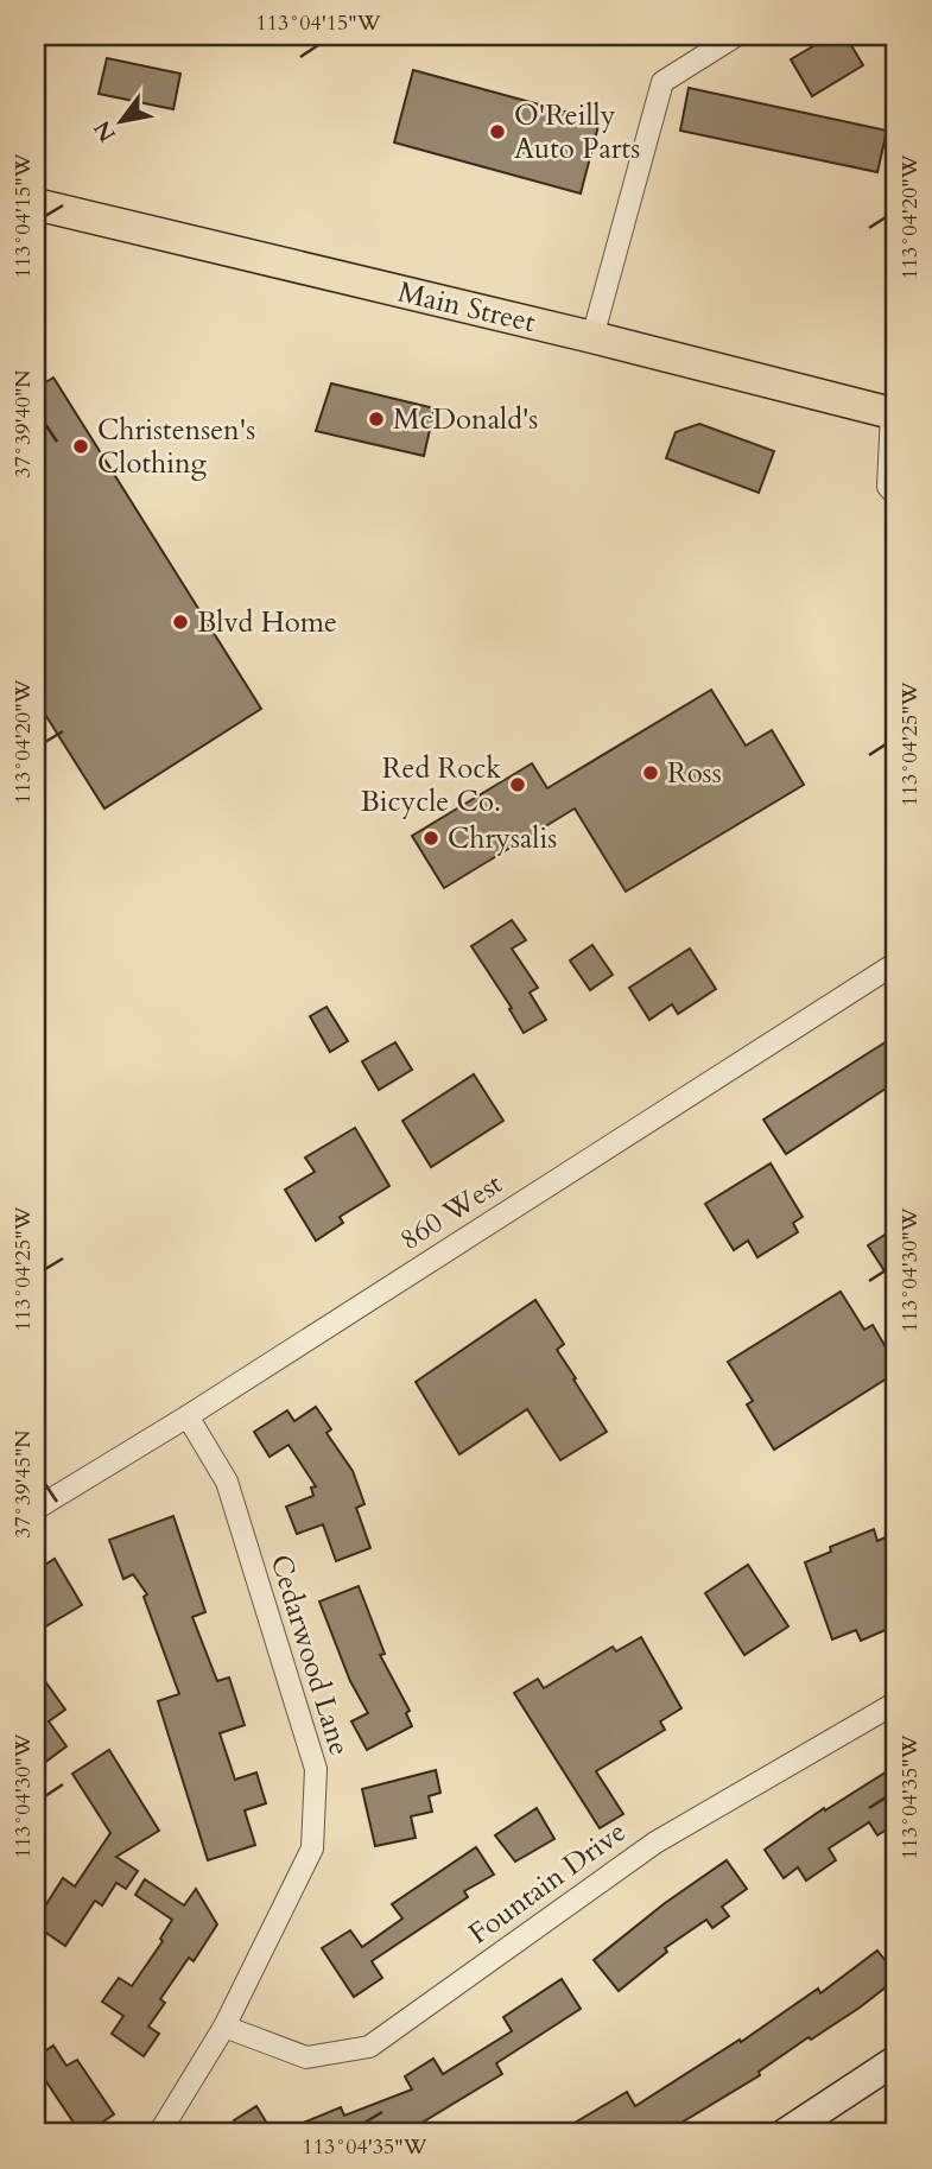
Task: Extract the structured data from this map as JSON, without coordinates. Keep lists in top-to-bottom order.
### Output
{
  "streets": {
    "main road": ["Main Street"],
    "street": ["860 West", "Cedarwood Lane", "Fountain Drive"]
  },
  "crossings": [
    ["860 West", "Cedarwood Lane"],
    ["Cedarwood Lane", "Fountain Drive"]
  ],
  "places": [
    "O'Reilly Auto Parts",
    "McDonald's",
    "Christensen's Clothing",
    "Blvd Home",
    "Ross",
    "Red Rock Bicycle Co.",
    "Chrysalis"
  ],
  "north": "bottom left",
  "coordinates": [
    "113°04'15\"W",
    "113°04'20\"W",
    "37°39'40\"N",
    "113°04'25\"W",
    "113°04'30\"W",
    "37°39'45\"N",
    "113°04'35\"W"
  ]
}
